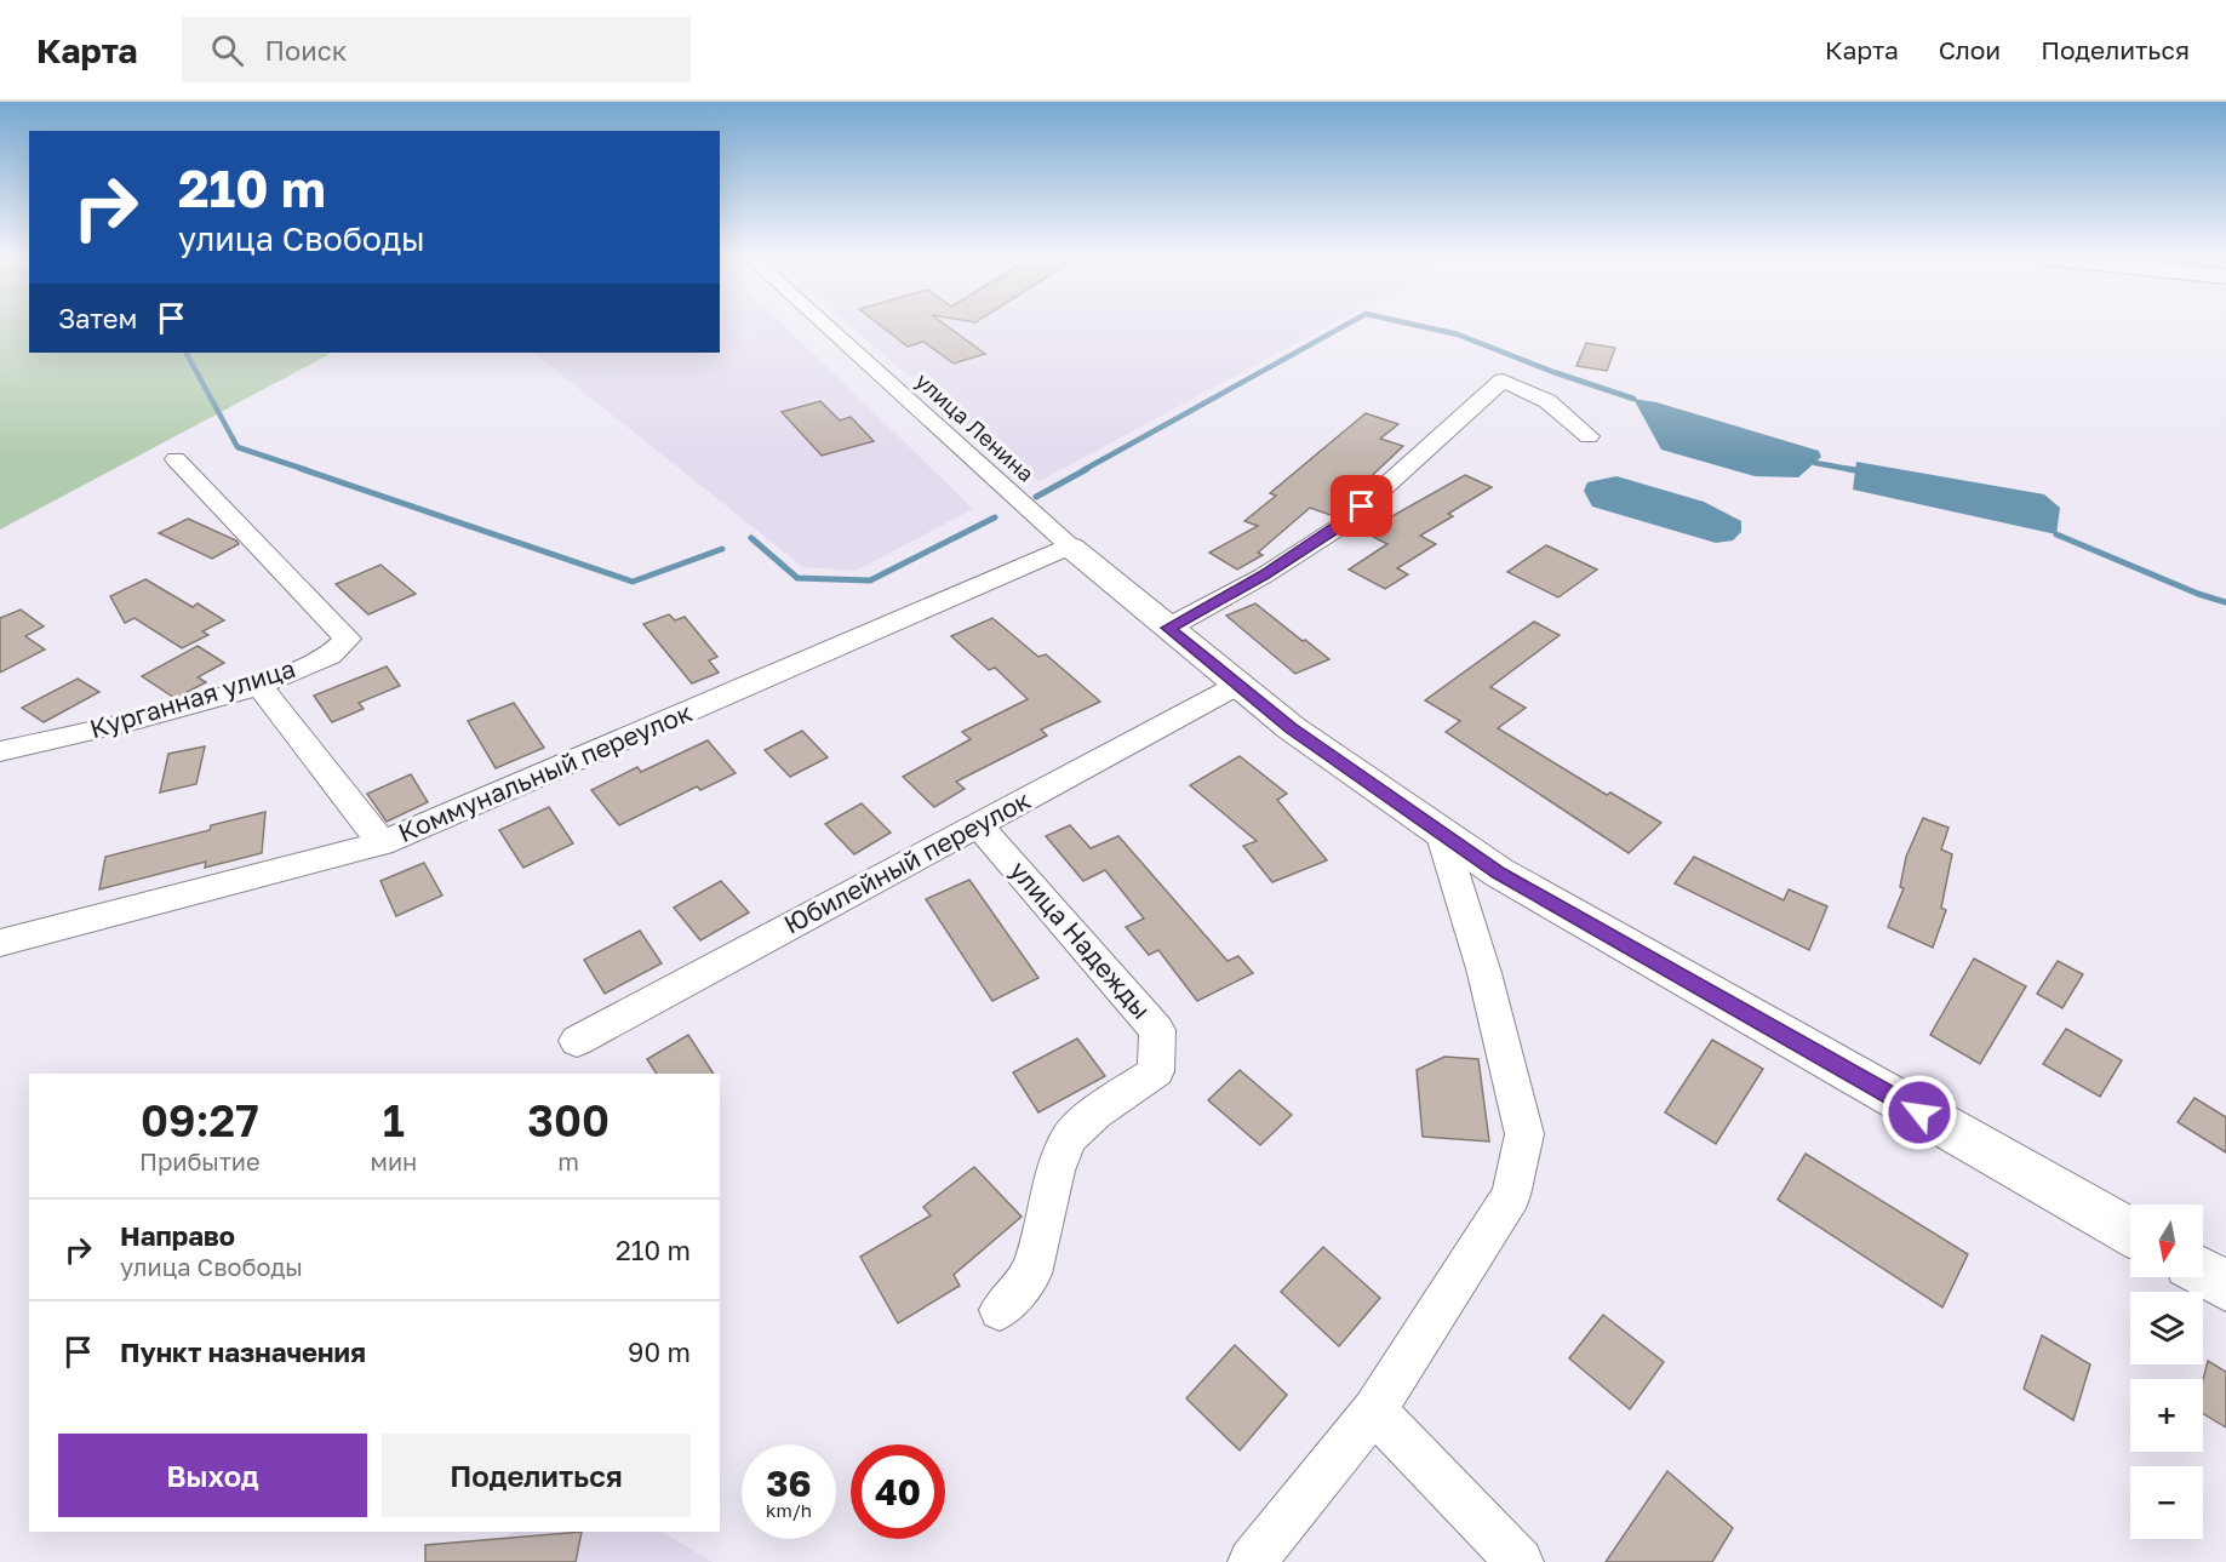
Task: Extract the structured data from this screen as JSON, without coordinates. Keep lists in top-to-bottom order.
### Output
{
  "streets": {
    "street": [
      "улица Ленина",
      "Курганная улица",
      "Коммунальный переулок",
      "Юбилейный переулок",
      "улица Надежды"
    ]
  },
  "crossings": [
    ["улица Ленина", "Коммунальный переулок"],
    ["Юбилейный переулок", "улица Надежды"]
  ],
  "north": "bottom",
  "page": {
    "header": "Карта",
    "search": "Поиск",
    "nav": ["Карта", "Слои", "Поделиться"],
    "turn": ["210 m", "улица Свободы"],
    "then": "Затем",
    "eta": [
      "09:27",
      "Прибытие",
      "1",
      "мин",
      "300",
      "m"
    ],
    "list": [
      {
        "name": "Направо",
        "note": "улица Свободы",
        "value": "210 m"
      },
      {
        "name": "Пункт назначения",
        "value": "90 m"
      }
    ],
    "map_buttons": ["+", "−"],
    "buttons": ["Выход", "Поделиться"],
    "speed": "36 km/h",
    "limit": "40"
  }
}
